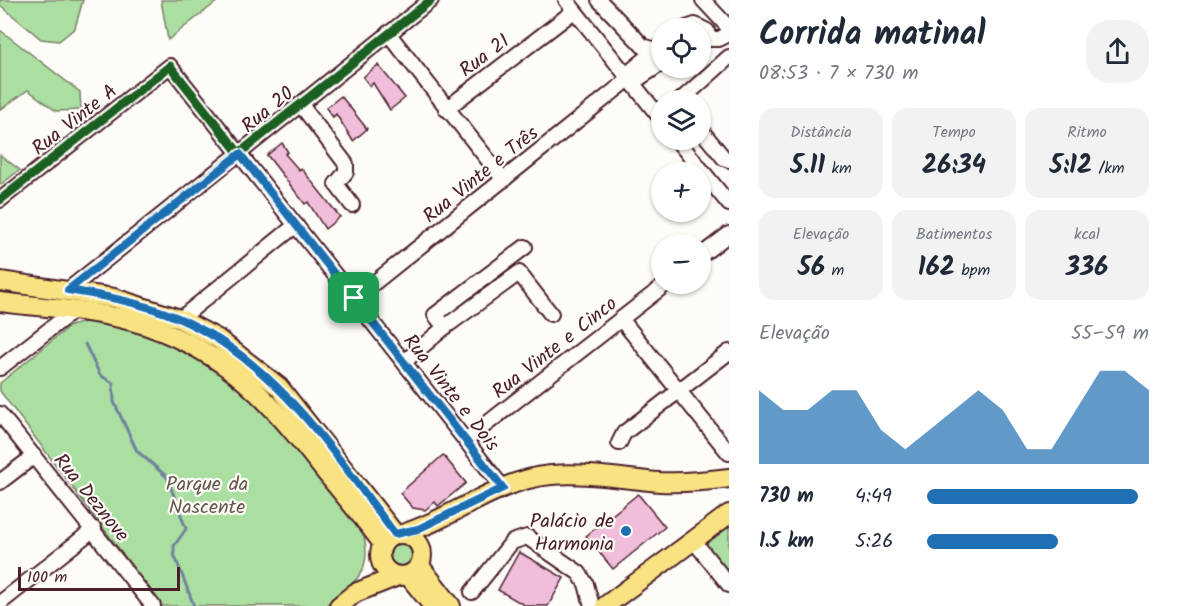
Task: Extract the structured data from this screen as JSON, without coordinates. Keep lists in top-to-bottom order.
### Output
{
  "streets": {
    "street": [
      "Rua 21",
      "Rua 20",
      "Rua Vinte A",
      "Rua Vinte e Três",
      "Rua Vinte e Cinco",
      "Rua Vinte e Dois",
      "Rua Deznove"
    ]
  },
  "crossings": [
    ["Rua 20", "Rua Vinte e Dois"],
    ["Rua Vinte A", "Rua Vinte e Dois"],
    ["Rua Vinte e Três", "Rua Vinte e Dois"],
    ["Rua Vinte e Cinco", "Rua Vinte e Dois"]
  ],
  "parks": ["Parque da Nascente"],
  "places": ["Palácio de Harmonia"],
  "scale_bar": "100 m",
  "page": {
    "heading": ["Corrida matinal", "08:53 · 7 × 730 m"],
    "map_buttons": ["+", "−"],
    "stats": [
      ["Distância", "5.11 km"],
      ["Tempo", "26:34"],
      ["Ritmo", "5:12 /km"],
      ["Elevação", "56 m"],
      ["Batimentos", "162 bpm"],
      ["kcal", "336"]
    ],
    "chart": ["Elevação", "55–59 m"],
    "list": [
      {
        "name": "730 m",
        "note": "4:49"
      },
      {
        "name": "1.5 km",
        "note": "5:26"
      }
    ],
    "scale": "100 m"
  }
}
